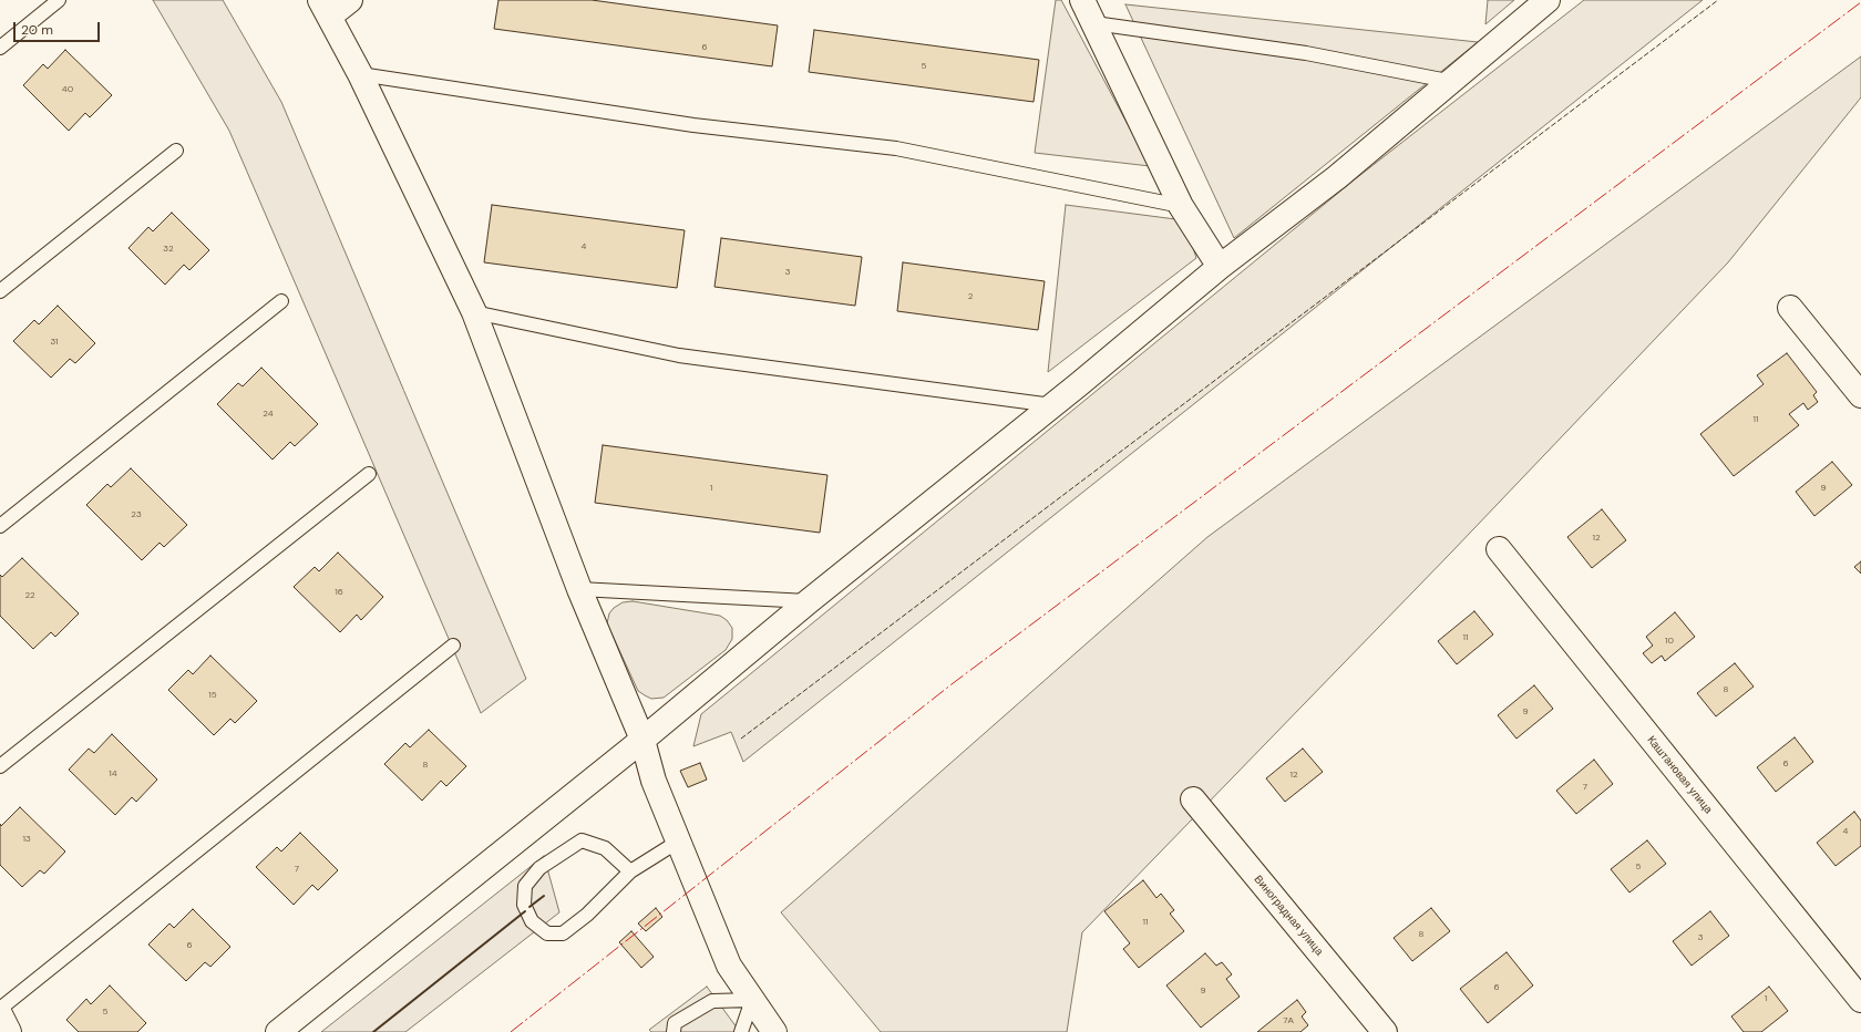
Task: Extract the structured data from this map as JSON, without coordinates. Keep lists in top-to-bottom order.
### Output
{
  "streets": {
    "street": ["Каштановая улица", "Виноградная улица"]
  },
  "house_numbers": [
    "6",
    "5",
    "40",
    "4",
    "32",
    "3",
    "2",
    "31",
    "24",
    "11",
    "1",
    "9",
    "23",
    "12",
    "16",
    "22",
    "11",
    "10",
    "8",
    "15",
    "9",
    "6",
    "8",
    "14",
    "12",
    "7",
    "4",
    "13",
    "5",
    "7",
    "11",
    "8",
    "3",
    "6",
    "6",
    "9",
    "1",
    "5",
    "7А"
  ],
  "scale_bar": "20 m"
}
